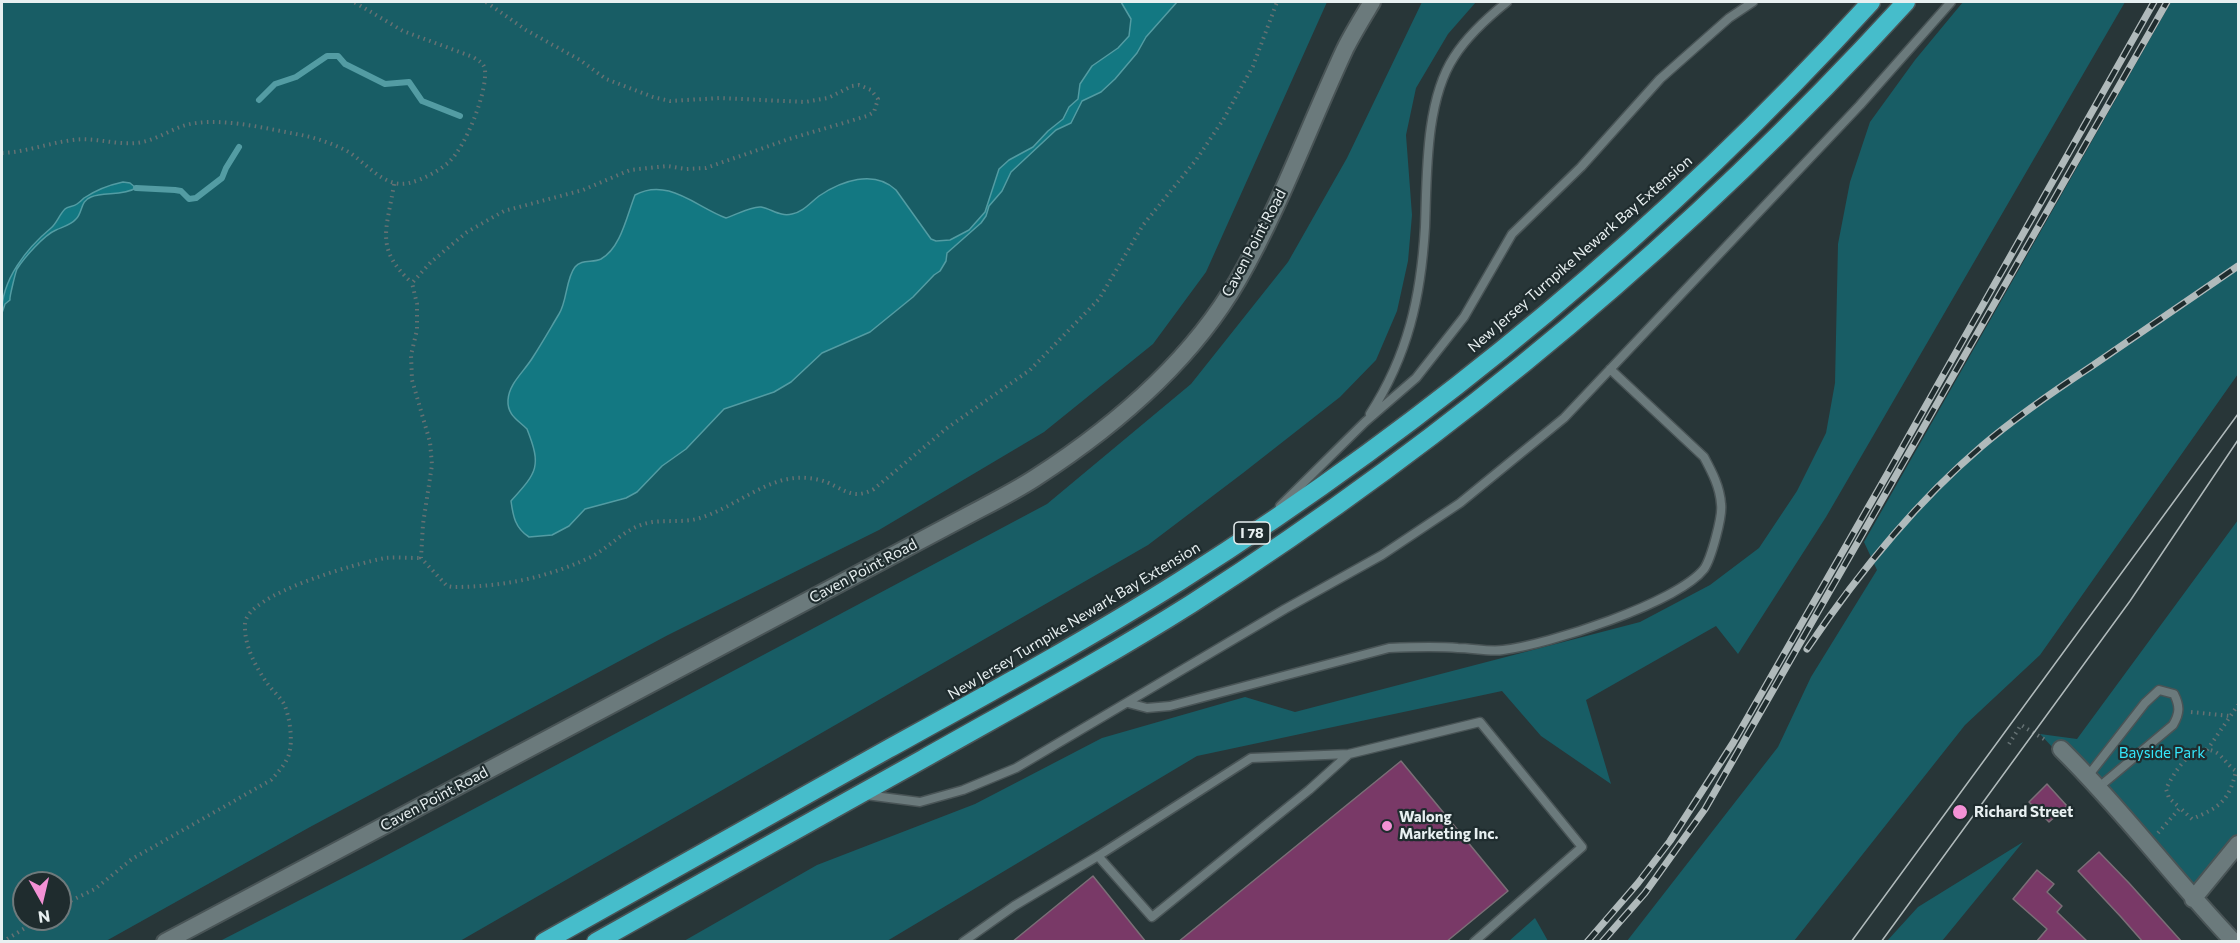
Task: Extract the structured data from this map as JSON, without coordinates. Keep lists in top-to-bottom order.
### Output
{
  "streets": {
    "highway": ["New Jersey Turnpike Newark Bay Extension", "I 78"],
    "street": ["Caven Point Road"]
  },
  "parks": ["Bayside Park"],
  "places": ["Richard Street", "Walong Marketing Inc."],
  "north": "bottom"
}
